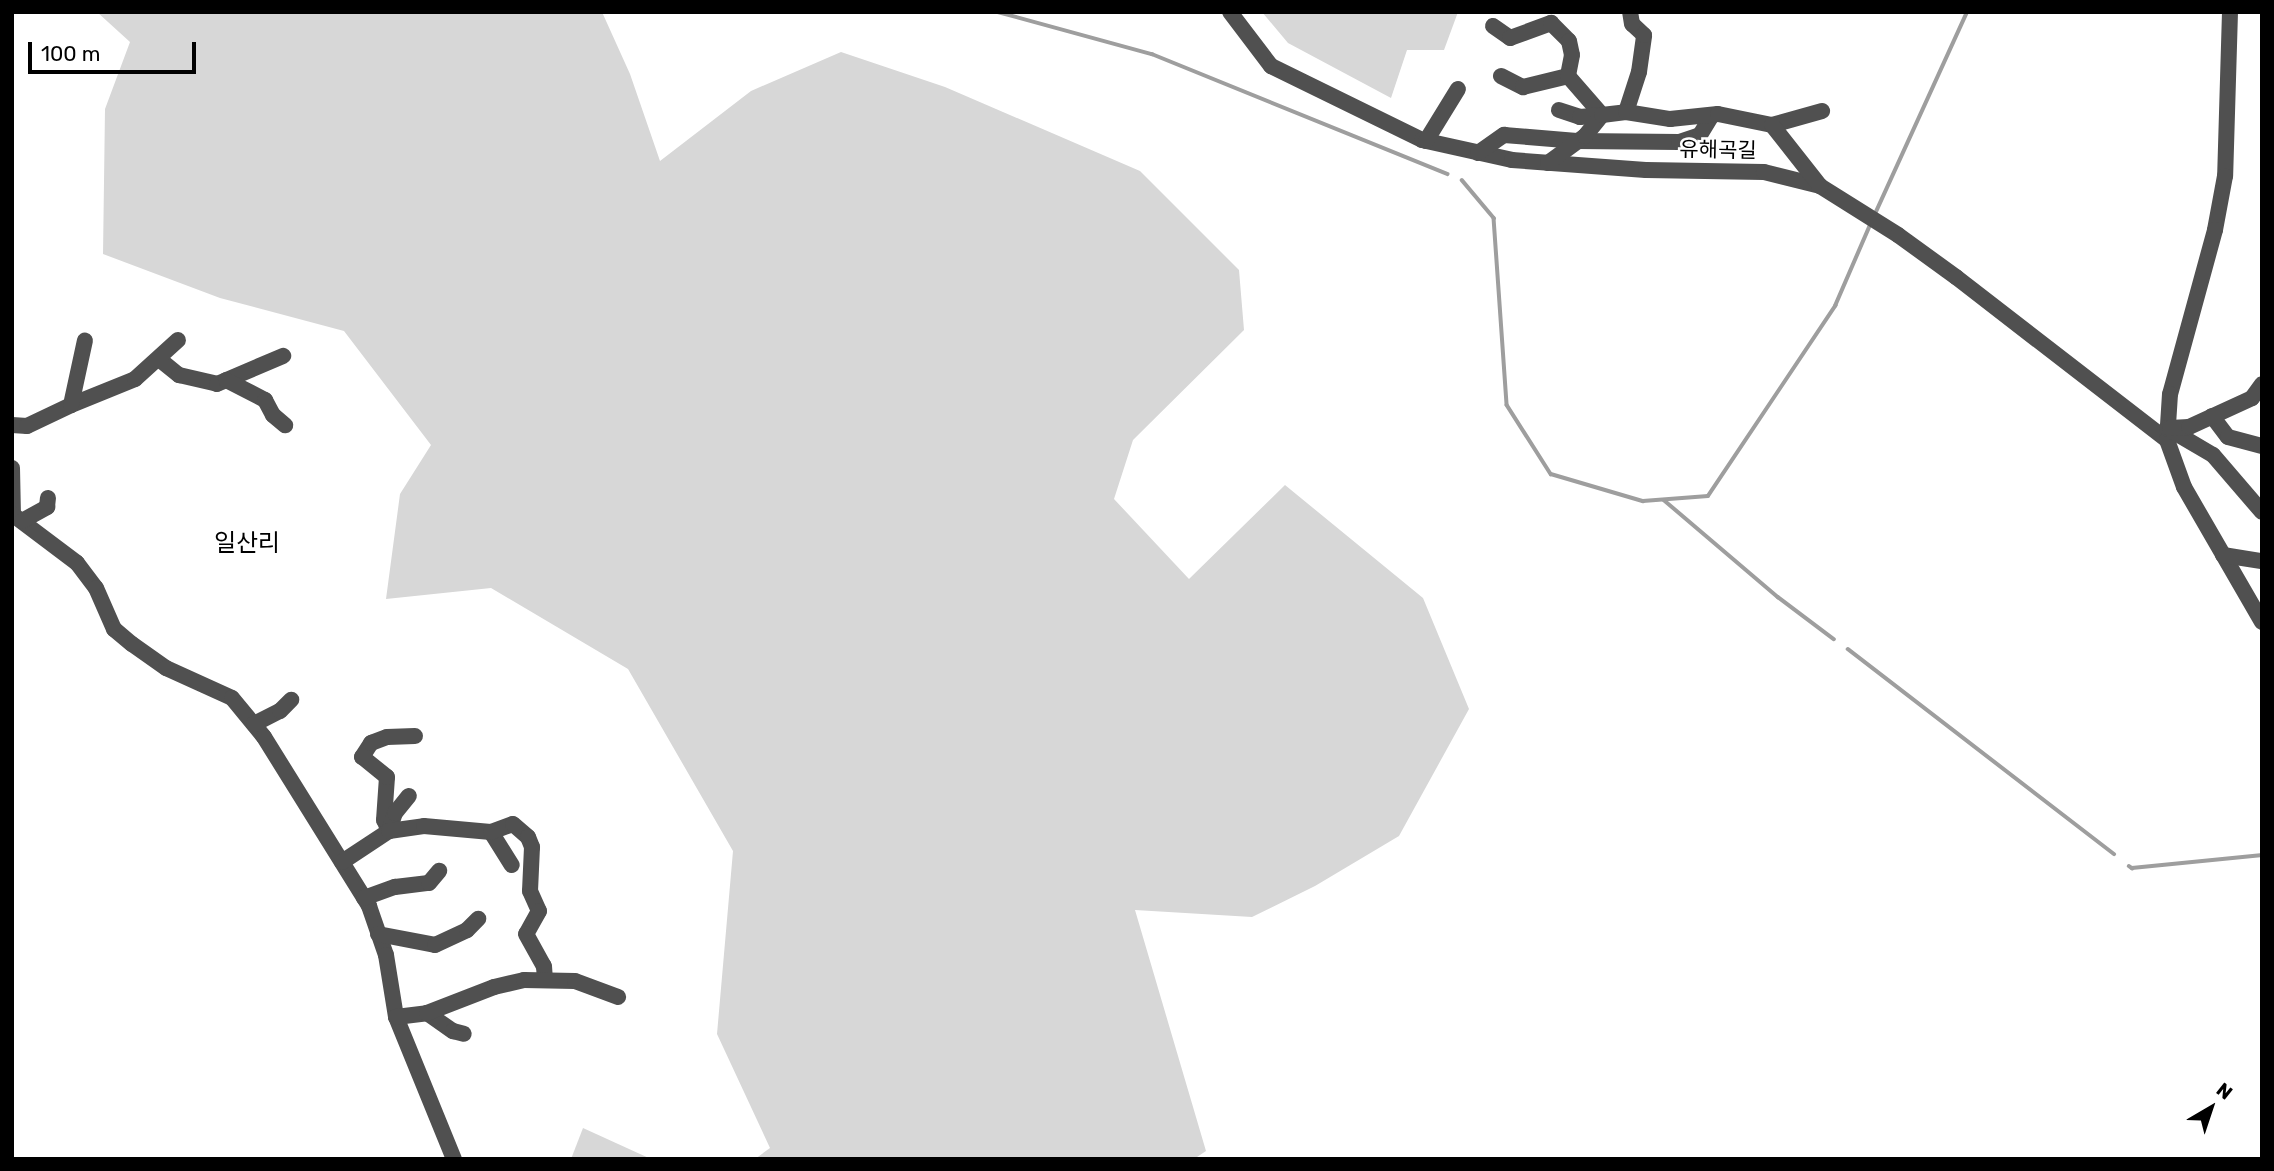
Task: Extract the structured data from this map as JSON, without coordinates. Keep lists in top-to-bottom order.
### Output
{
  "streets": {
    "street": ["유해곡길"]
  },
  "districts": ["일산리"],
  "scale_bar": "100 m",
  "north": "top right"
}
